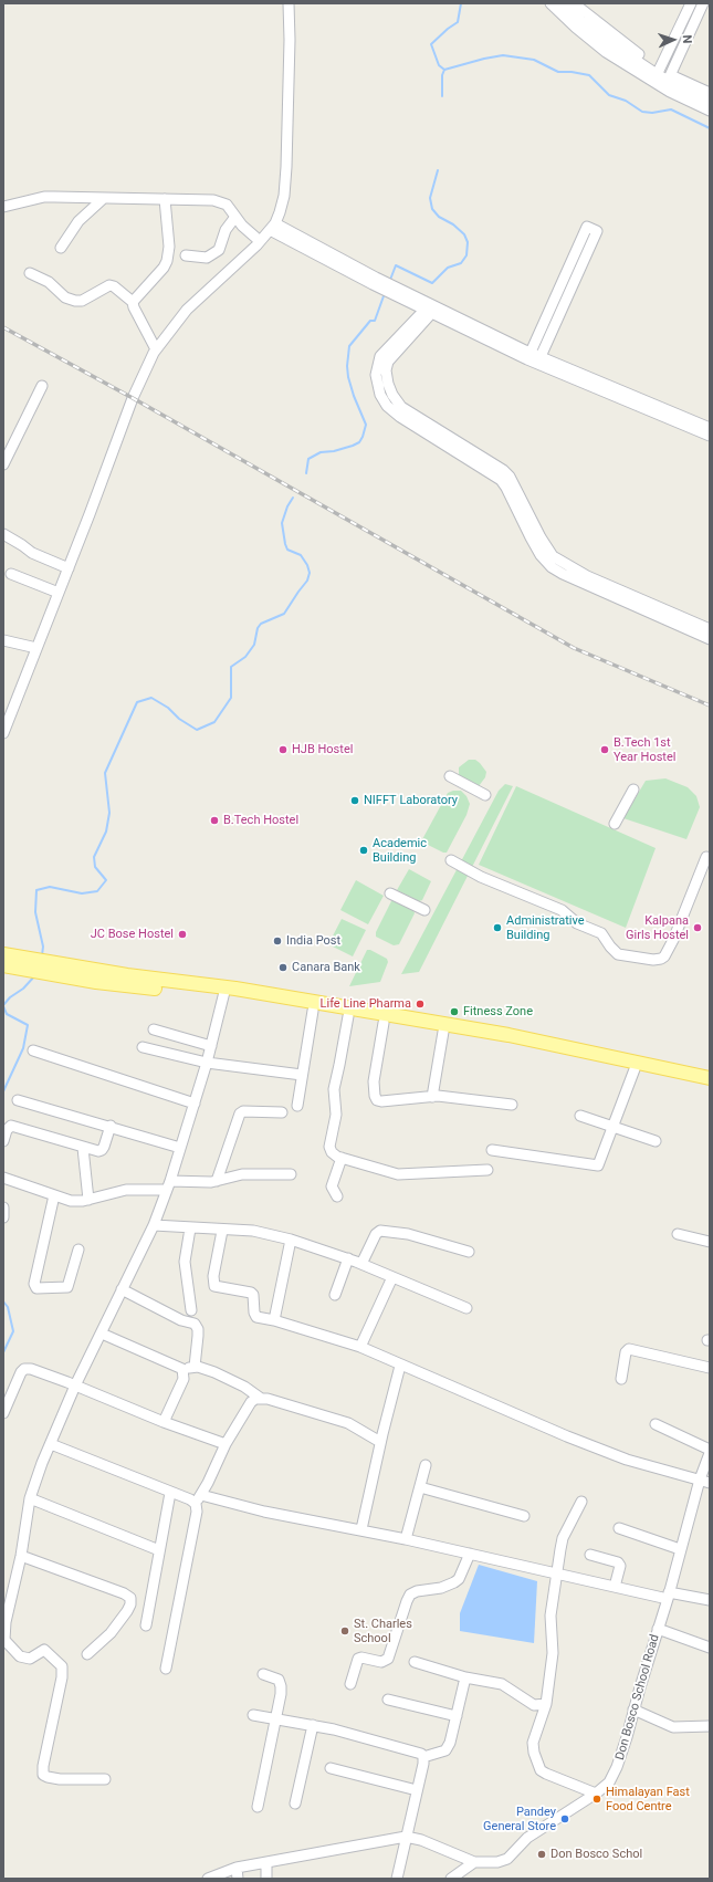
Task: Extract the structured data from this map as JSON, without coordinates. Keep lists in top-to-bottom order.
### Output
{
  "streets": {
    "street": ["Don Bosco School Road"]
  },
  "places": [
    "HJB Hostel",
    "B.Tech 1st Year Hostel",
    "NIFFT Laboratory",
    "B.Tech Hostel",
    "Academic Building",
    "Administrative Building",
    "Kalpana Girls Hostel",
    "JC Bose Hostel",
    "India Post",
    "Canara Bank",
    "Life Line Pharma",
    "Fitness Zone",
    "St. Charles School",
    "Himalayan Fast Food Centre",
    "Pandey General Store",
    "Don Bosco Schol"
  ],
  "north": "right"
}
